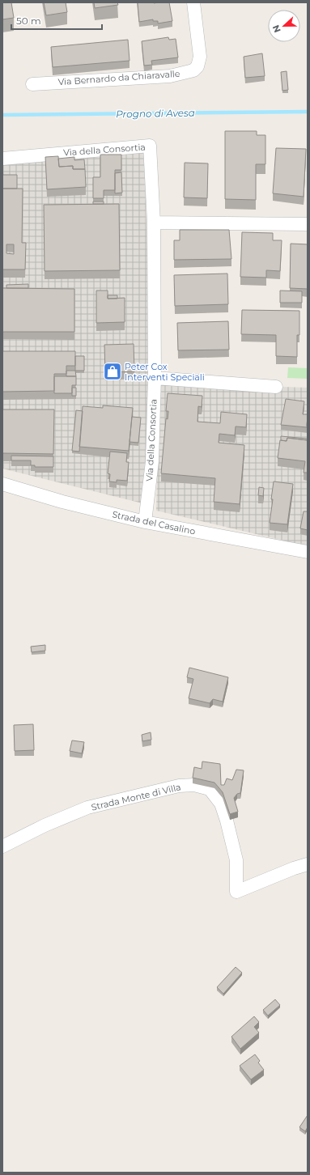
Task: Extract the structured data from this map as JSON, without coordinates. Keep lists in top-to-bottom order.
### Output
{
  "streets": {
    "street": [
      "Via Bernardo da Chiaravalle",
      "Via della Consortia",
      "Strada del Casalino",
      "Strada Monte di Villa"
    ]
  },
  "crossings": [
    ["Via della Consortia", "Strada del Casalino"]
  ],
  "water": ["Progno di Avesa"],
  "places": {
    "shop": ["Peter Cox Interventi Speciali"]
  },
  "scale_bar": "50 m",
  "north": "left"
}
